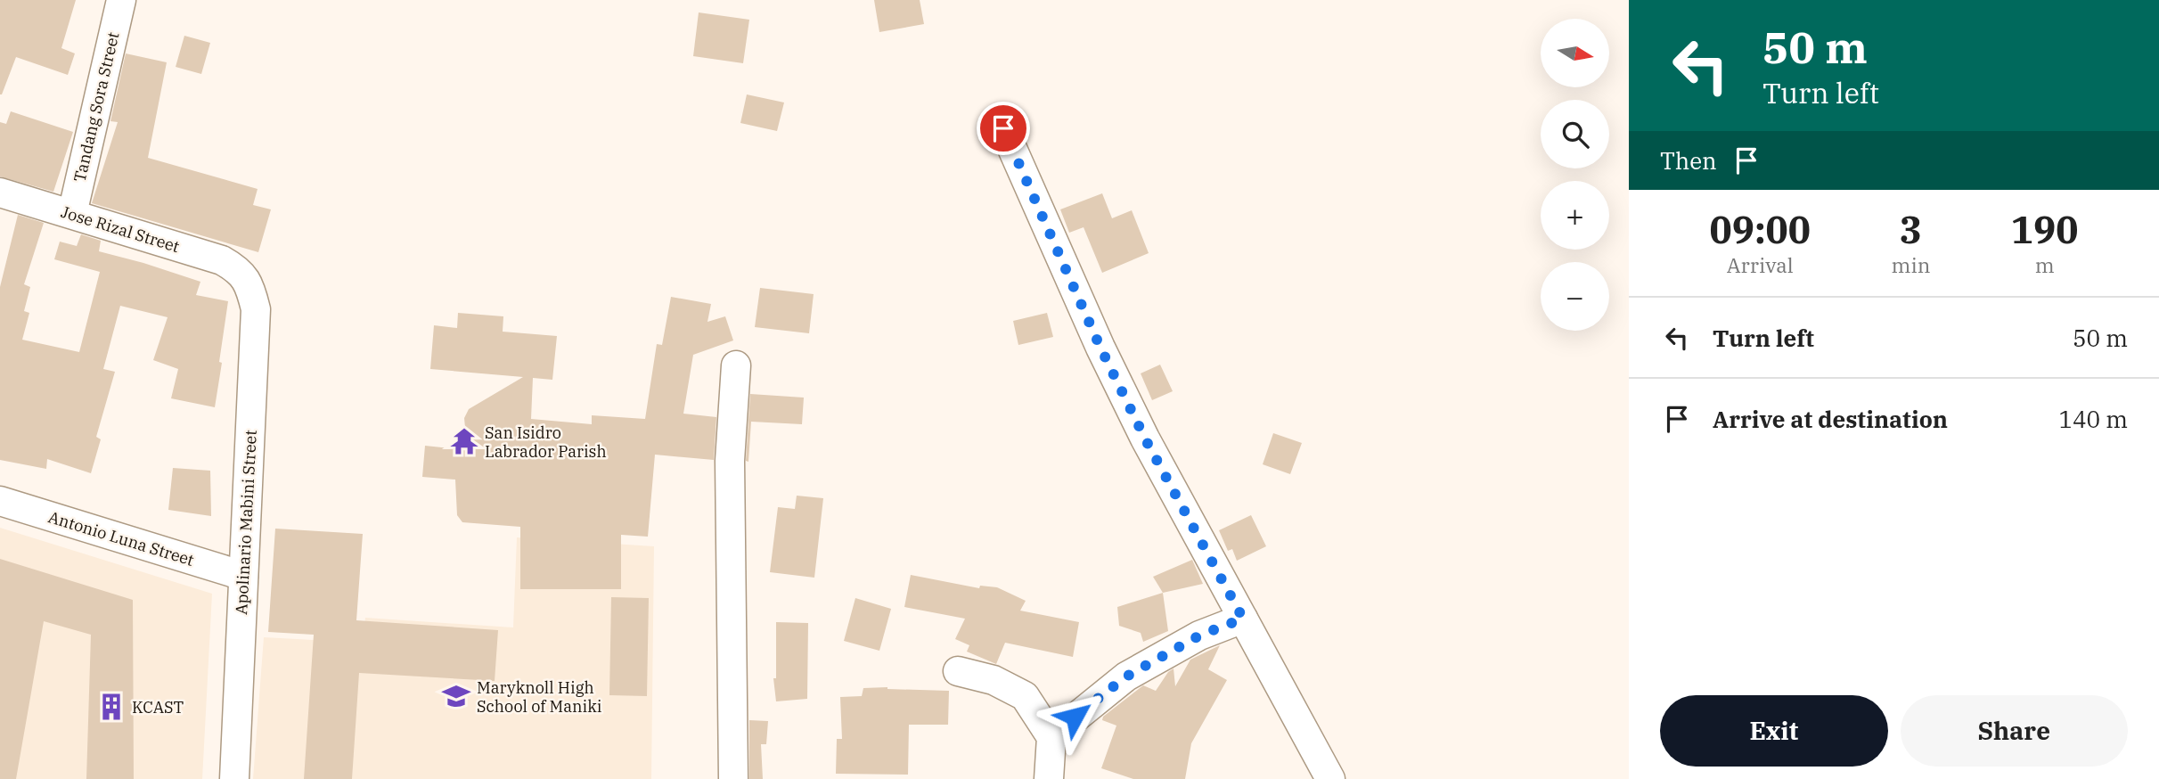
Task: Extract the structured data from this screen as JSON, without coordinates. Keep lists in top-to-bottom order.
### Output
{
  "streets": {
    "street": [
      "Tandang Sora Street",
      "Jose Rizal Street",
      "Apolinario Mabini Street",
      "Antonio Luna Street"
    ]
  },
  "crossings": [
    ["Tandang Sora Street", "Jose Rizal Street"],
    ["Jose Rizal Street", "Apolinario Mabini Street"],
    ["Apolinario Mabini Street", "Antonio Luna Street"]
  ],
  "places": {
    "temple": ["San Isidro Labrador Parish"],
    "school or university": ["Maryknoll High School of Maniki"],
    "building": ["KCAST"]
  },
  "north": "right",
  "page": {
    "turn": ["50 m", "Turn left"],
    "map_buttons": ["+", "−"],
    "then": "Then",
    "eta": [
      "09:00",
      "Arrival",
      "3",
      "min",
      "190",
      "m"
    ],
    "list": [
      {
        "name": "Turn left",
        "value": "50 m"
      },
      {
        "name": "Arrive at destination",
        "value": "140 m"
      }
    ],
    "buttons": ["Exit", "Share"]
  }
}
